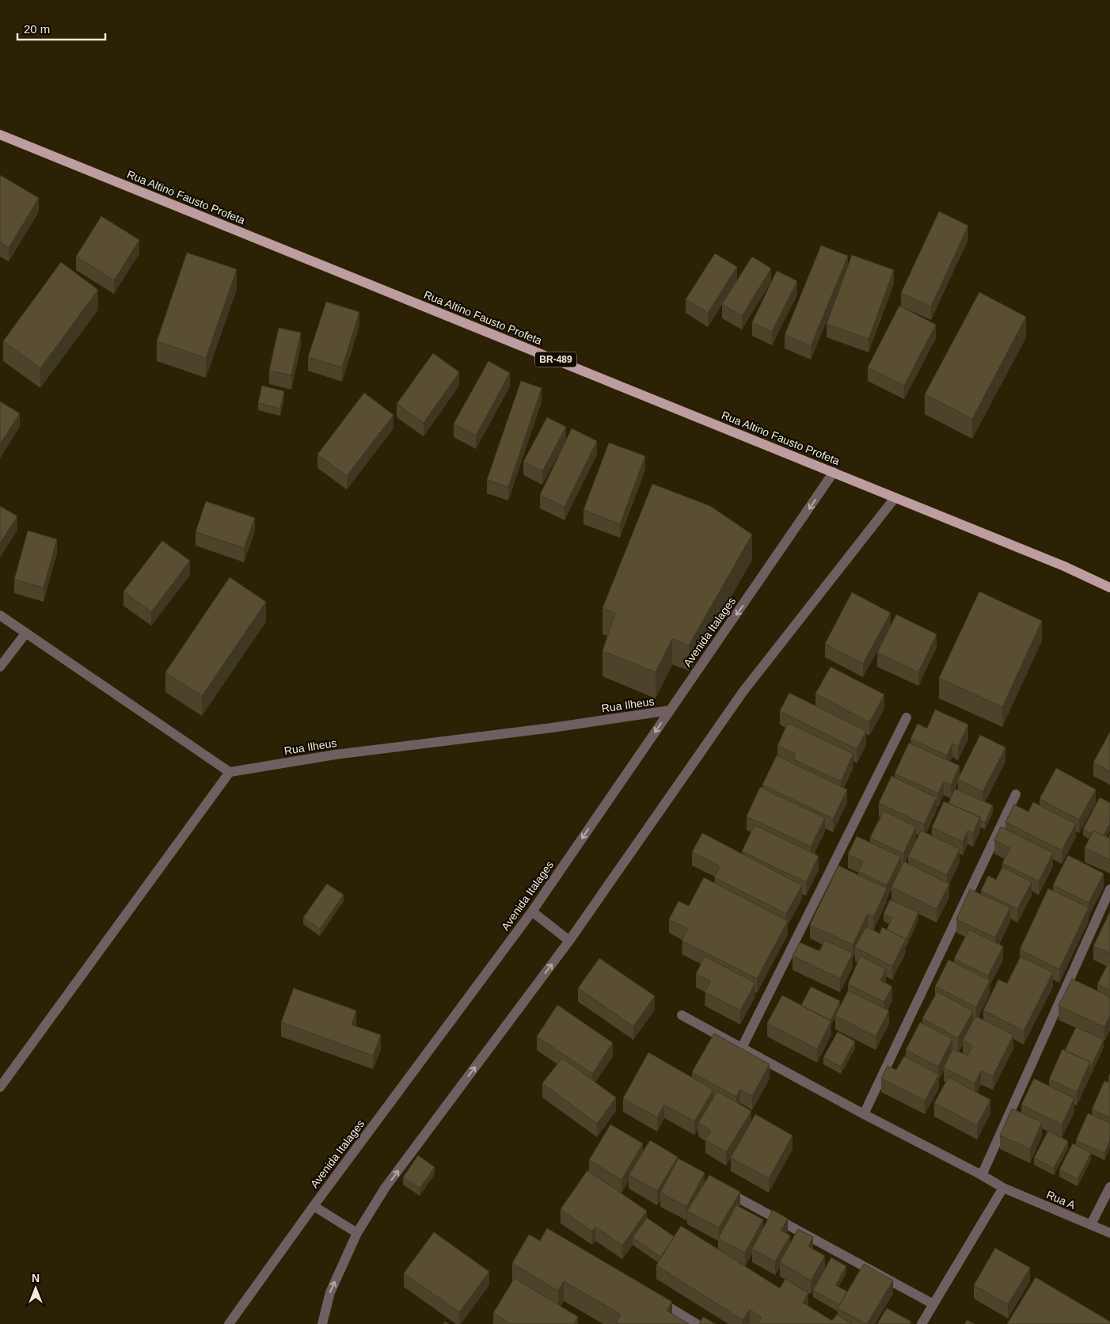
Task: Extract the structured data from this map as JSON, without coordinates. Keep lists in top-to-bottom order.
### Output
{
  "streets": {
    "main road": ["Rua Altino Fausto Profeta", "BR-489"],
    "street": ["Avenida Italages", "Rua Ilheus", "Rua A"]
  },
  "crossings": [
    ["Rua Altino Fausto Profeta", "Avenida Italages"],
    ["Avenida Italages", "Rua Ilheus"]
  ],
  "scale_bar": "20 m",
  "north": "top"
}
